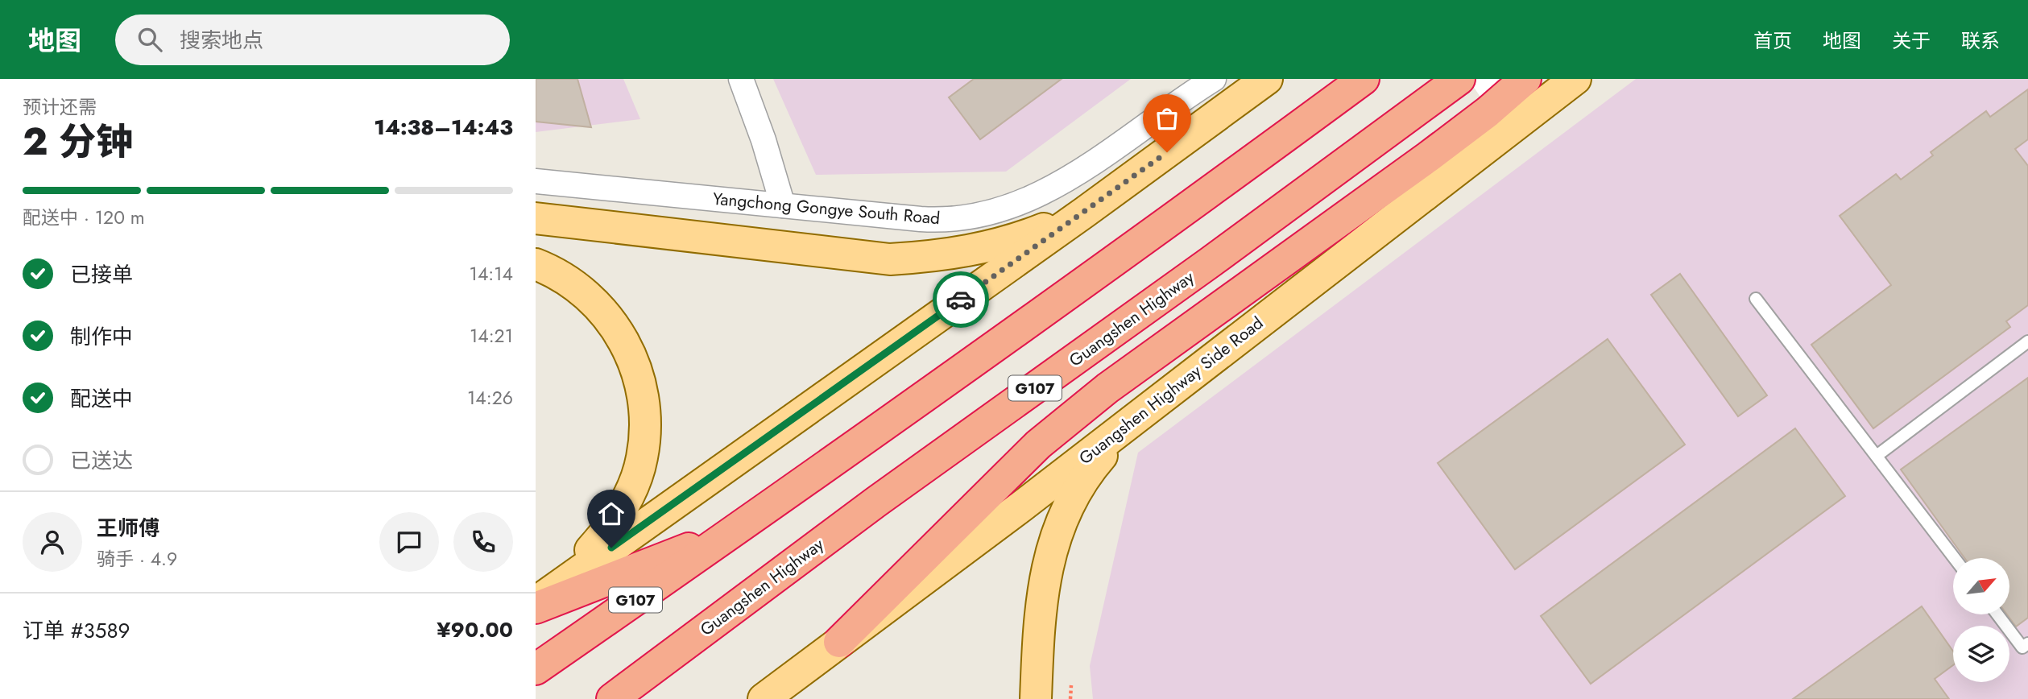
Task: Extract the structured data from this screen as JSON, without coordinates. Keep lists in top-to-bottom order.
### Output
{
  "streets": {
    "highway": ["Guangshen Highway", "G107"],
    "main road": ["Guangshen Highway Side Road"],
    "street": ["Yangchong Gongye South Road"]
  },
  "north": "top right",
  "page": {
    "header": "地图",
    "search": "搜索地点",
    "nav": [
      "首页",
      "地图",
      "关于",
      "联系"
    ],
    "heading": ["2 分钟", "预计还需", "14:38–14:43"],
    "panel": [
      "王师傅",
      "骑手 · 4.9",
      "订单 #3589",
      "¥90.00"
    ],
    "bar": "配送中 · 120 m",
    "list": [
      ["已接单", "14:14"],
      ["制作中", "14:21"],
      ["配送中", "14:26"],
      "已送达"
    ]
  }
}
